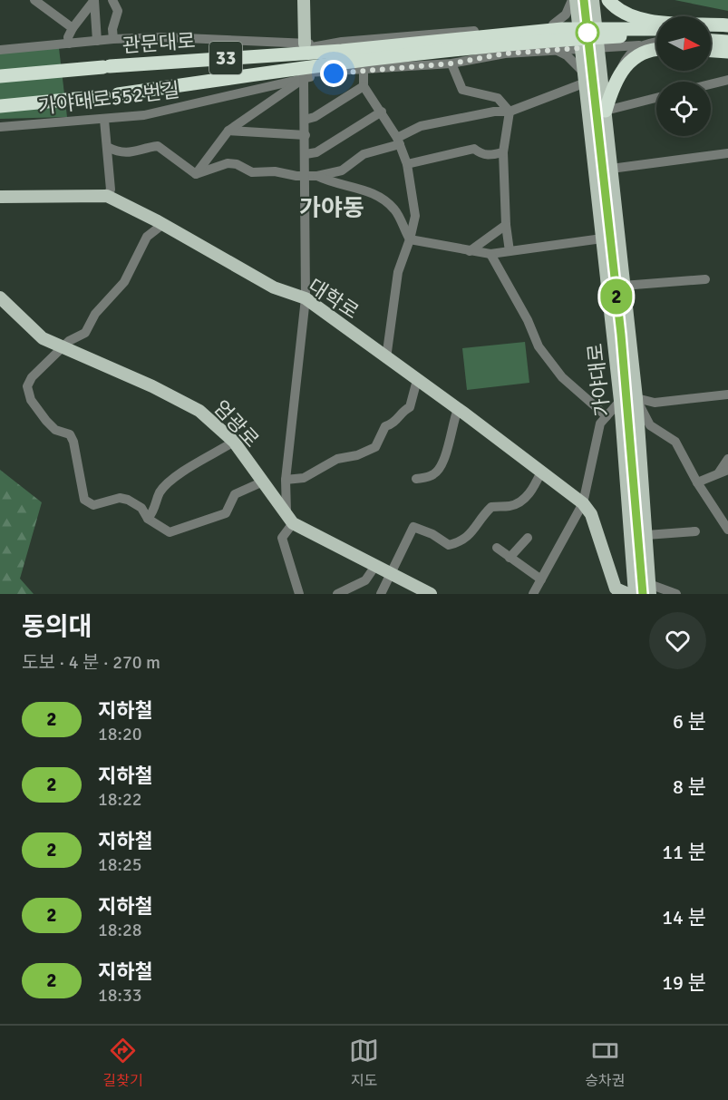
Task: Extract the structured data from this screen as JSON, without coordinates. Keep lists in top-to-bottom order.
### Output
{
  "streets": {
    "highway": ["관문대로", "33"],
    "main road": ["대학로", "가야대로", "엄광로"],
    "street": ["가야대로552번길"]
  },
  "crossings": [
    ["관문대로", "33"],
    ["관문대로", "가야대로552번길"],
    ["33", "가야대로552번길"],
    ["가야대로552번길", "가야대로"]
  ],
  "districts": ["가야동"],
  "lines": ["metro line 2"],
  "north": "right",
  "page": {
    "on_map": "2",
    "heading": ["동의대", "도보 · 4 분 · 270 m"],
    "list": [
      {
        "mark": "2",
        "name": "지하철",
        "note": "18:20",
        "value": "6 분"
      },
      {
        "mark": "2",
        "name": "지하철",
        "note": "18:22",
        "value": "8 분"
      },
      {
        "mark": "2",
        "name": "지하철",
        "note": "18:25",
        "value": "11 분"
      },
      {
        "mark": "2",
        "name": "지하철",
        "note": "18:28",
        "value": "14 분"
      },
      {
        "mark": "2",
        "name": "지하철",
        "note": "18:33",
        "value": "19 분"
      }
    ],
    "tabs": ["길찾기", "지도", "승차권"]
  }
}
